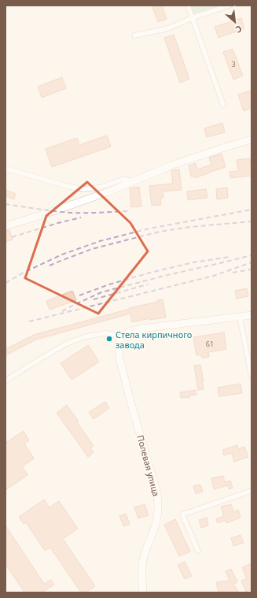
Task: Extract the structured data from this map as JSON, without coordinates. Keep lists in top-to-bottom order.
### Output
{
  "streets": {
    "main road": ["Полевая улица"]
  },
  "places": ["Стела кирпичного завода"],
  "house_numbers": ["3", "61"],
  "north": "bottom right"
}
